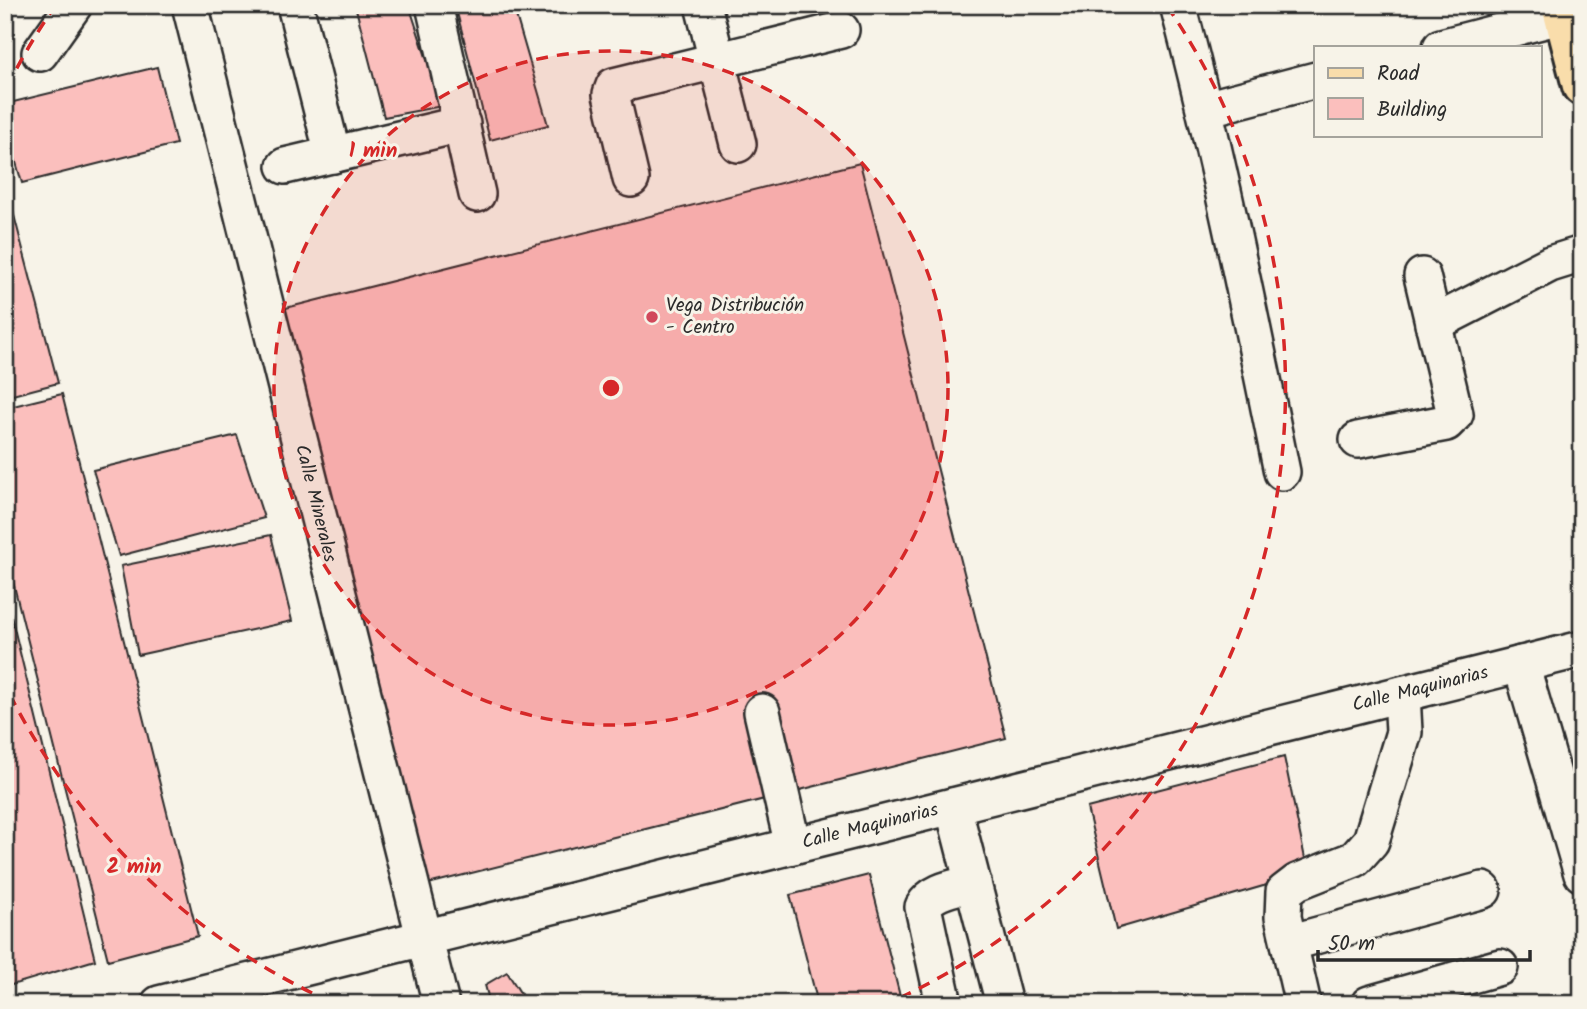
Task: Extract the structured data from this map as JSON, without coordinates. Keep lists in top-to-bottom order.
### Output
{
  "streets": {
    "lane": ["Calle Minerales", "Calle Maquinarias"]
  },
  "crossings": [
    ["Calle Minerales", "Calle Maquinarias"]
  ],
  "places": ["Vega Distribución - Centro"],
  "legend": ["Road", "Building"],
  "scale_bar": "50 m",
  "rings": ["1 min", "2 min"]
}
